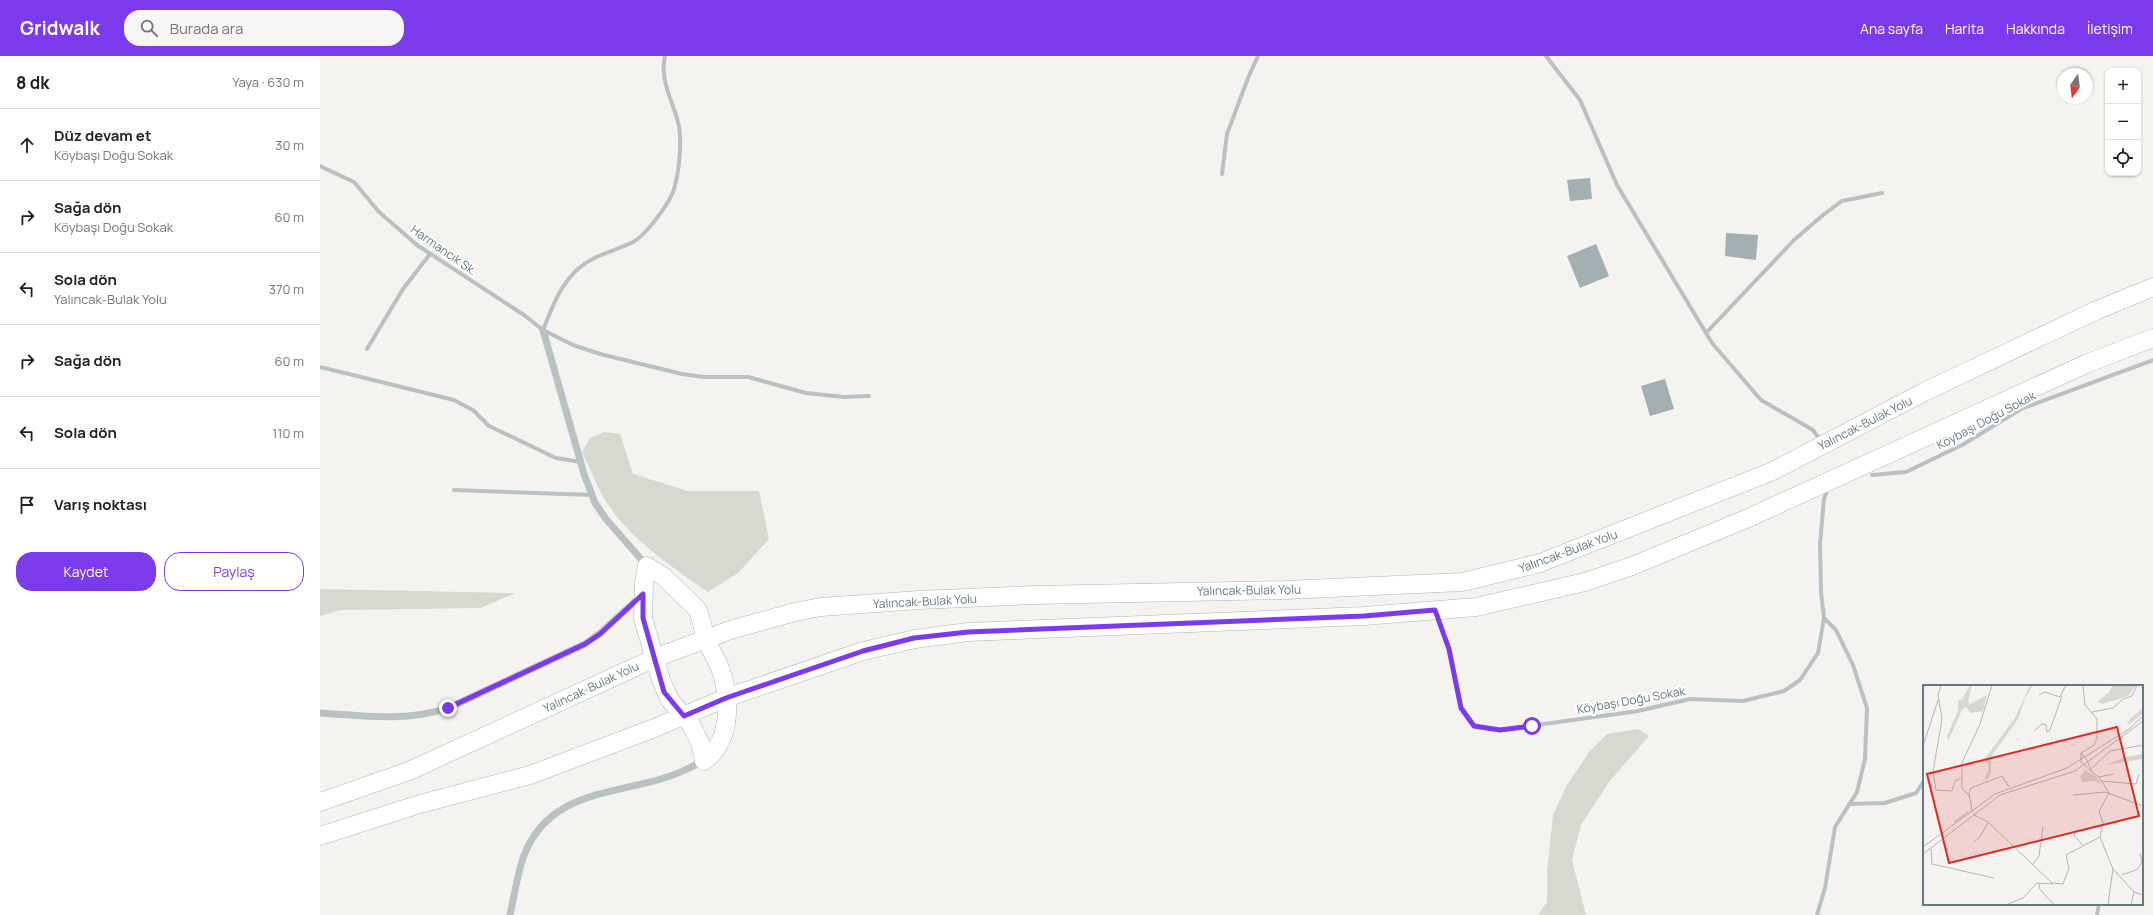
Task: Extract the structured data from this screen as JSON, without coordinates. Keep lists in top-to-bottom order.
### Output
{
  "streets": {
    "main road": ["Yalıncak-Bulak Yolu"],
    "street": ["Harmancık Sk.", "Köybaşı Doğu Sokak"]
  },
  "north": "bottom",
  "page": {
    "header": "Gridwalk",
    "search": "Burada ara",
    "nav": [
      "Ana sayfa",
      "Harita",
      "Hakkında",
      "İletişim"
    ],
    "heading": ["8 dk", "Yaya · 630 m"],
    "map_buttons": ["+", "−"],
    "list": [
      ["Düz devam et", "Köybaşı Doğu Sokak", "30 m"],
      ["Sağa dön", "Köybaşı Doğu Sokak", "60 m"],
      ["Sola dön", "Yalıncak-Bulak Yolu", "370 m"],
      ["Sağa dön", "60 m"],
      ["Sola dön", "110 m"],
      "Varış noktası"
    ],
    "buttons": ["Kaydet", "Paylaş"]
  }
}
